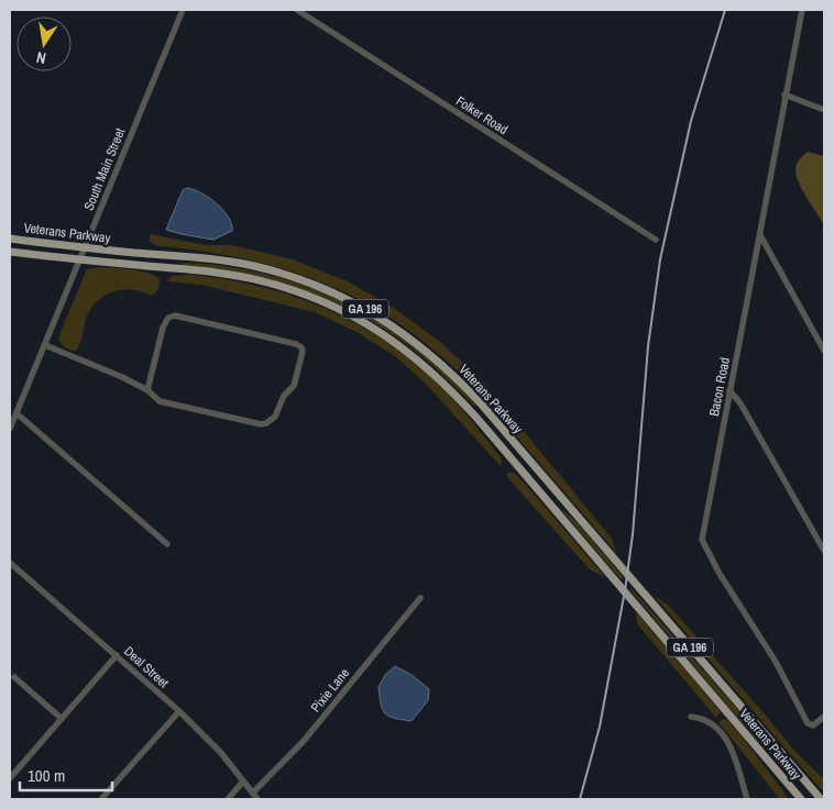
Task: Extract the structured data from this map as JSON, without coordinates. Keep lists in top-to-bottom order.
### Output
{
  "streets": {
    "main road": ["Veterans Parkway", "GA 196"],
    "street": [
      "Folker Road",
      "South Main Street",
      "Bacon Road",
      "Deal Street",
      "Pixie Lane"
    ]
  },
  "crossings": [
    ["South Main Street", "Veterans Parkway"],
    ["Deal Street", "Pixie Lane"]
  ],
  "scale_bar": "100 m",
  "north": "bottom"
}
